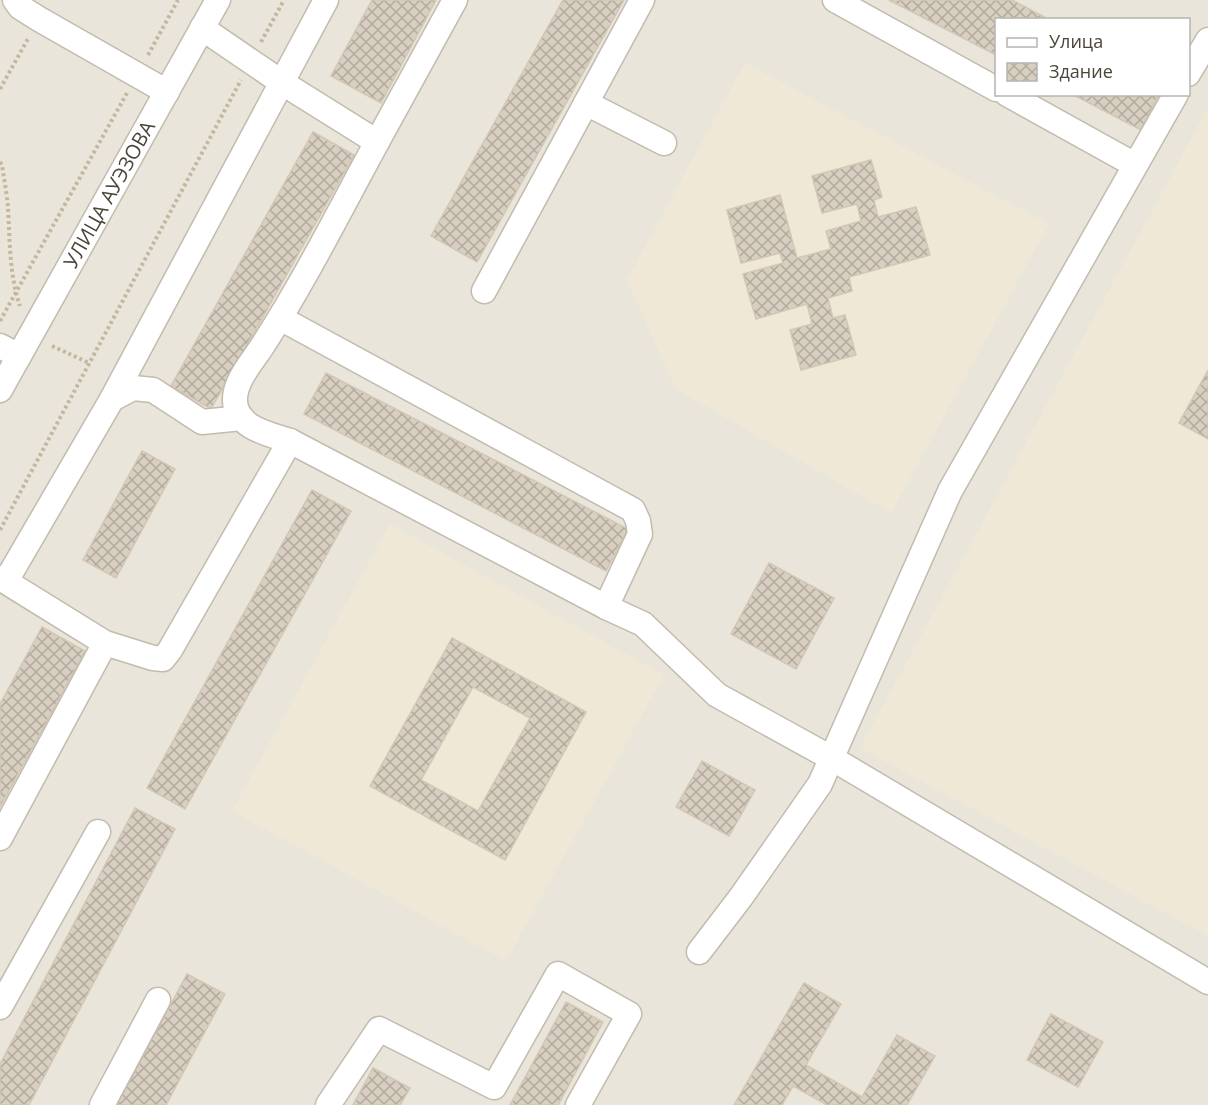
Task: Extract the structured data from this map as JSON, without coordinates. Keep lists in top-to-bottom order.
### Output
{
  "streets": {
    "street": ["УЛИЦА АУЭЗОВА"]
  },
  "legend": ["Улица", "Здание"]
}
